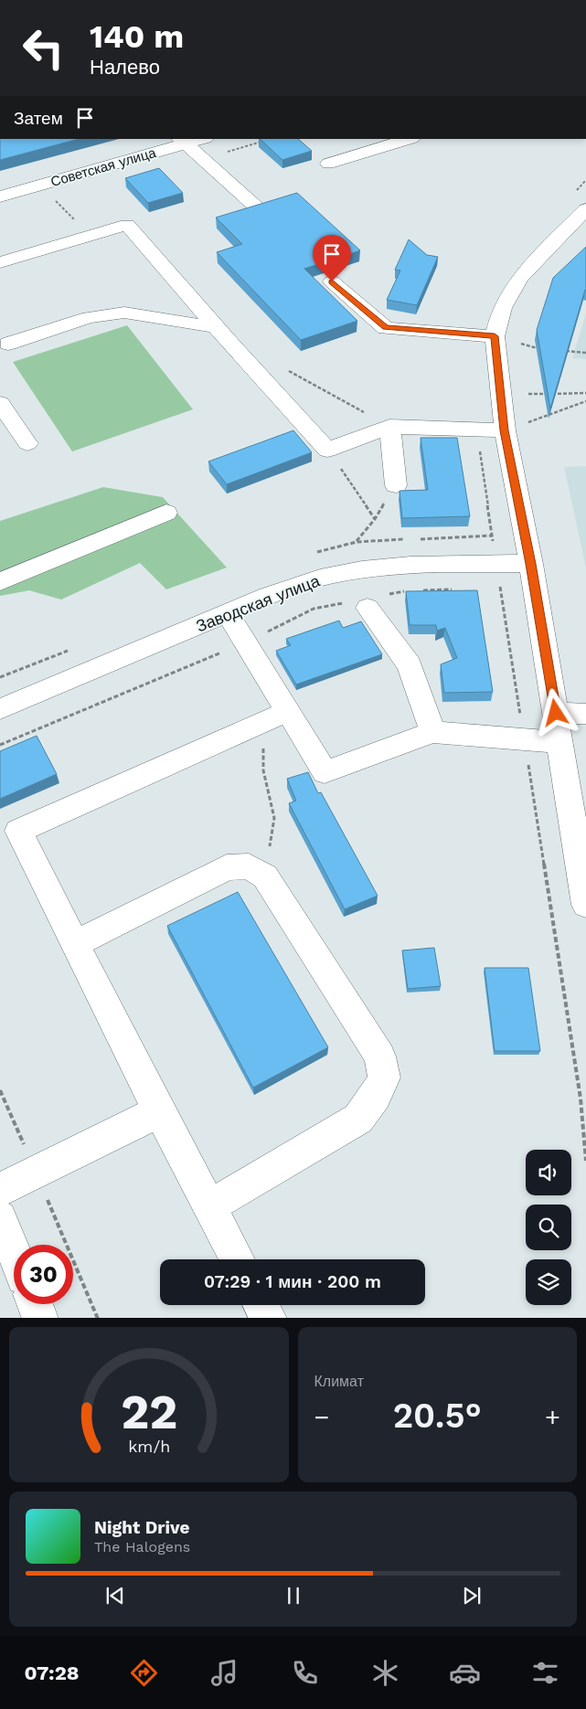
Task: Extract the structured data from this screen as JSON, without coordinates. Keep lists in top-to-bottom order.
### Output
{
  "streets": {
    "street": ["Советская улица", "Заводская улица"]
  },
  "page": {
    "turn": ["140 m", "Налево"],
    "then": "Затем",
    "limit": "30",
    "trip": "07:29 · 1 мин · 200 m",
    "tile": "Климат",
    "heat": ["−", "20.5°", "+"],
    "song": ["Night Drive", "The Halogens"],
    "tabs": "07:28",
    "gauge": ["22", "km/h"]
  }
}
